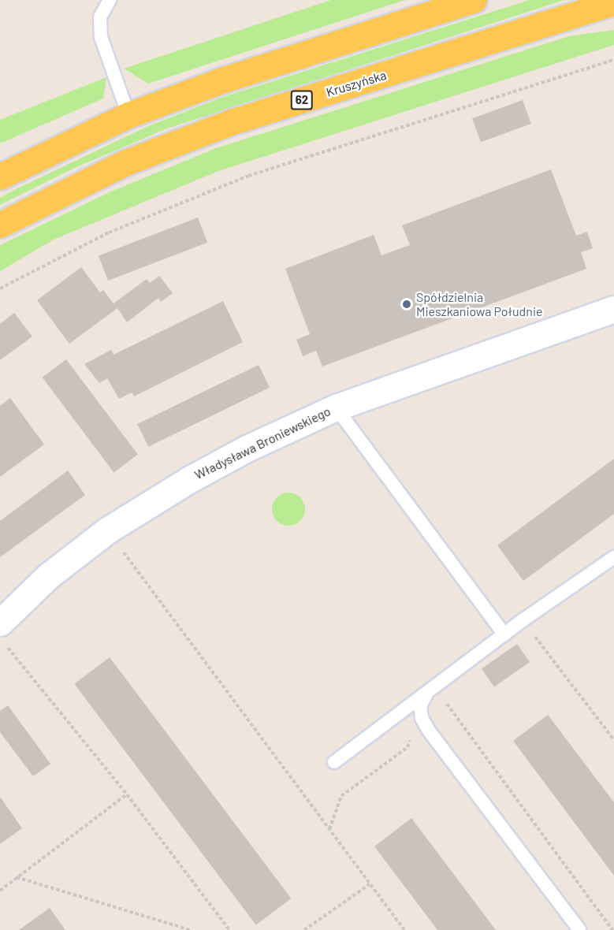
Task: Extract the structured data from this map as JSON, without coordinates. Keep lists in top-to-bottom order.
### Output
{
  "streets": {
    "main road": ["Kruszyńska", "62"],
    "street": ["Władysława Broniewskiego"]
  },
  "places": ["Spółdzielnia Mieszkaniowa Południe"]
}
